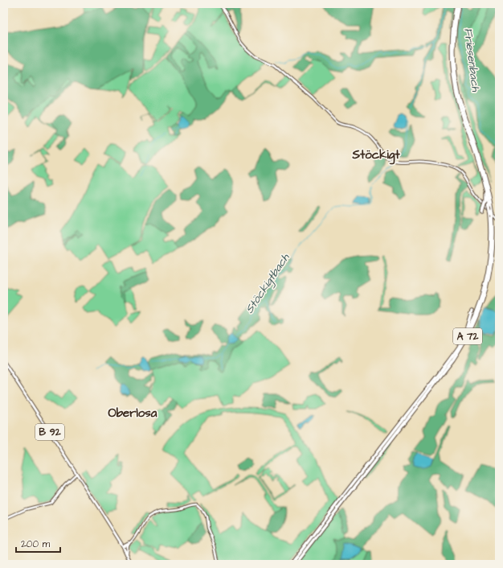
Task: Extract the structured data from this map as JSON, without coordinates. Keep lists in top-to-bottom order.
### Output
{
  "streets": {
    "highway": ["A 72"],
    "main road": ["B 92"]
  },
  "districts": ["Stöckigt", "Oberlosa"],
  "water": ["Friesenbach", "Stöckigtbach"],
  "scale_bar": "200 m"
}
